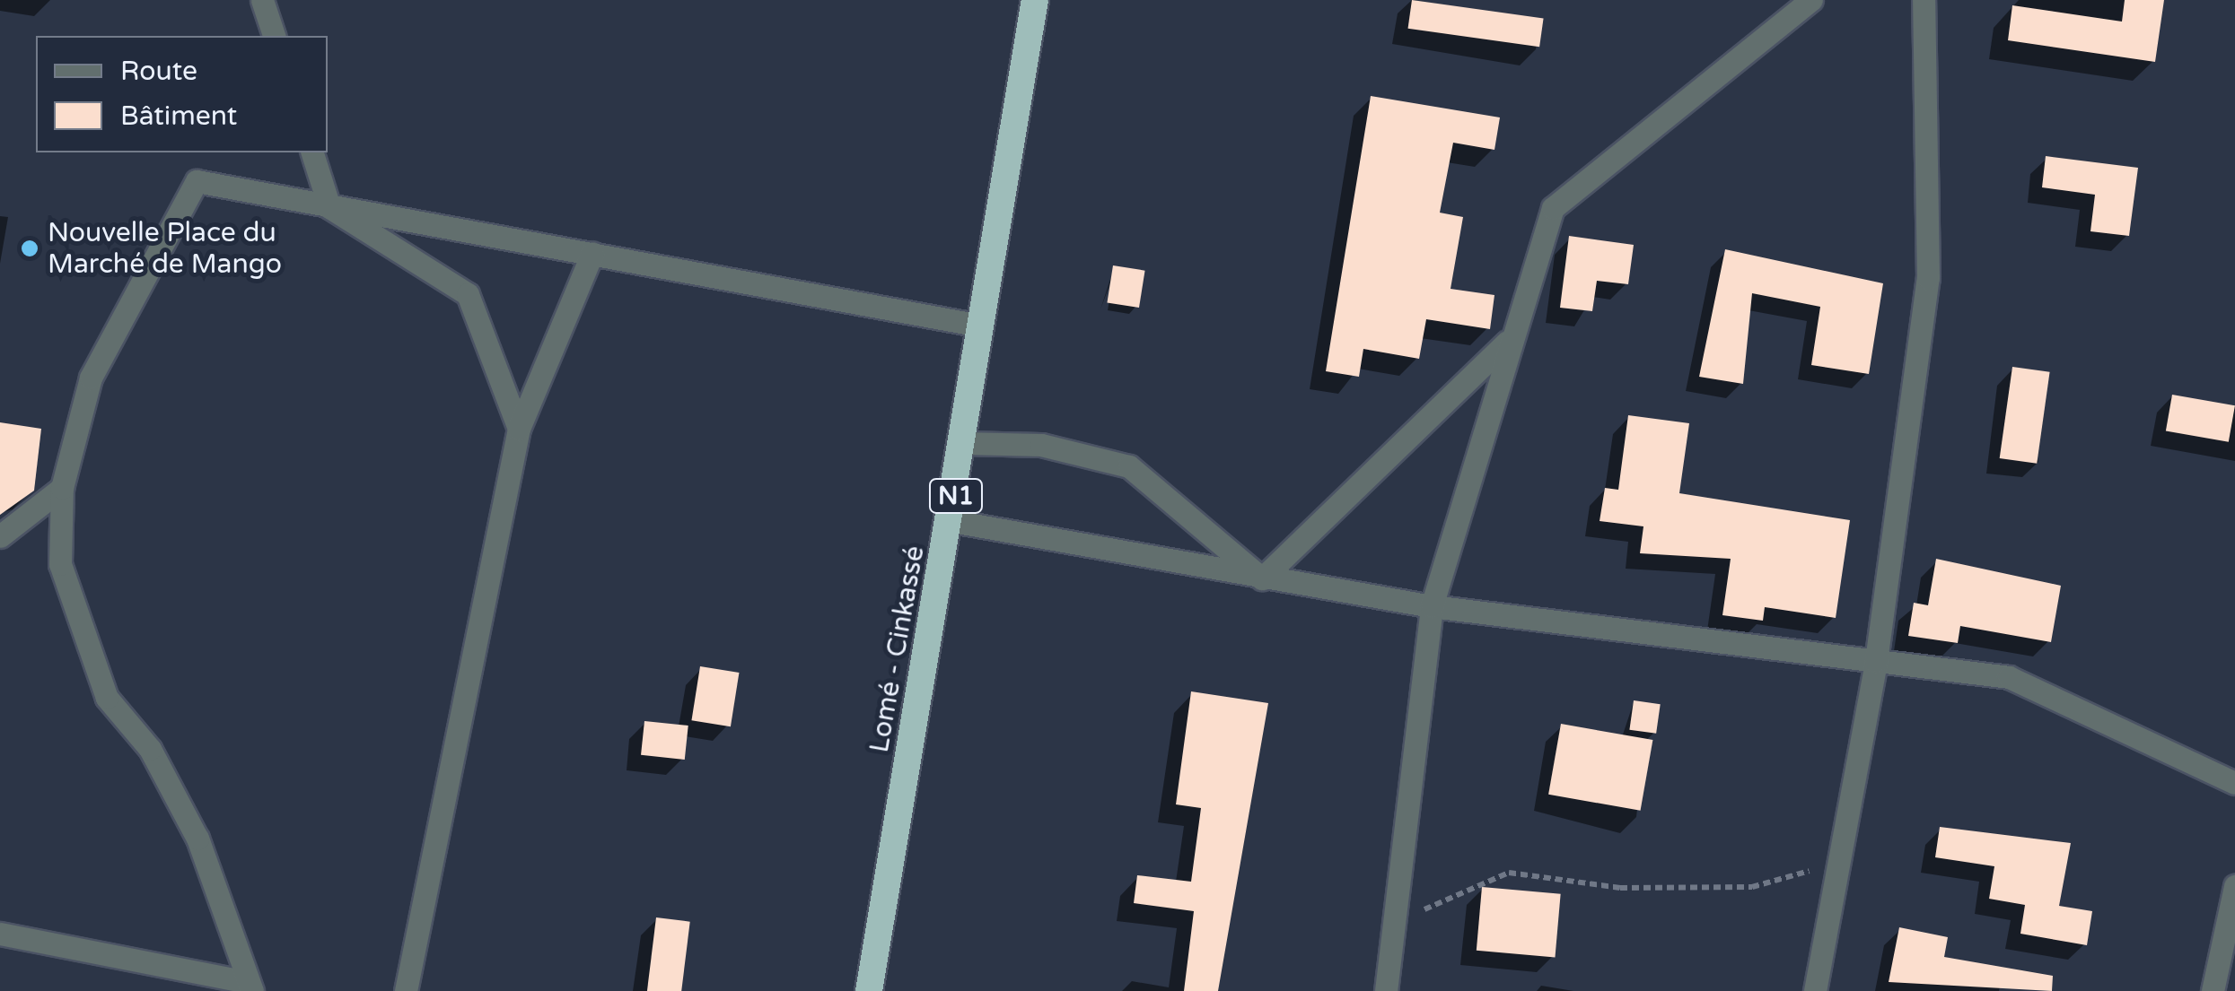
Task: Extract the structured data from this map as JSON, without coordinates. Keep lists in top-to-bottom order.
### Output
{
  "streets": {
    "highway": ["N1", "Lomé - Cinkassé"]
  },
  "places": ["Nouvelle Place du Marché de Mango"],
  "legend": ["Route", "Bâtiment"]
}
